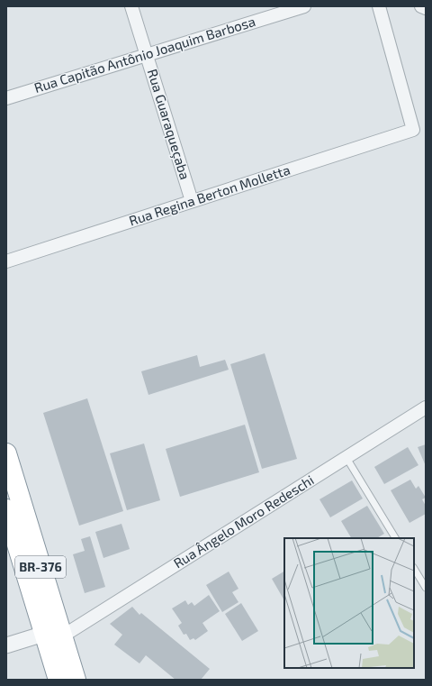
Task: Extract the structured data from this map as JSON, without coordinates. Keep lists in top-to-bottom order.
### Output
{
  "streets": {
    "highway": ["BR-376"],
    "street": [
      "Rua Capitão Antônio Joaquim Barbosa",
      "Rua Guaraqueçaba",
      "Rua Regina Berton Molletta",
      "Rua Ângelo Moro Redeschi"
    ]
  },
  "crossings": [
    ["Rua Capitão Antônio Joaquim Barbosa", "Rua Guaraqueçaba"],
    ["Rua Guaraqueçaba", "Rua Regina Berton Molletta"],
    ["Rua Ângelo Moro Redeschi", "BR-376"]
  ]
}
